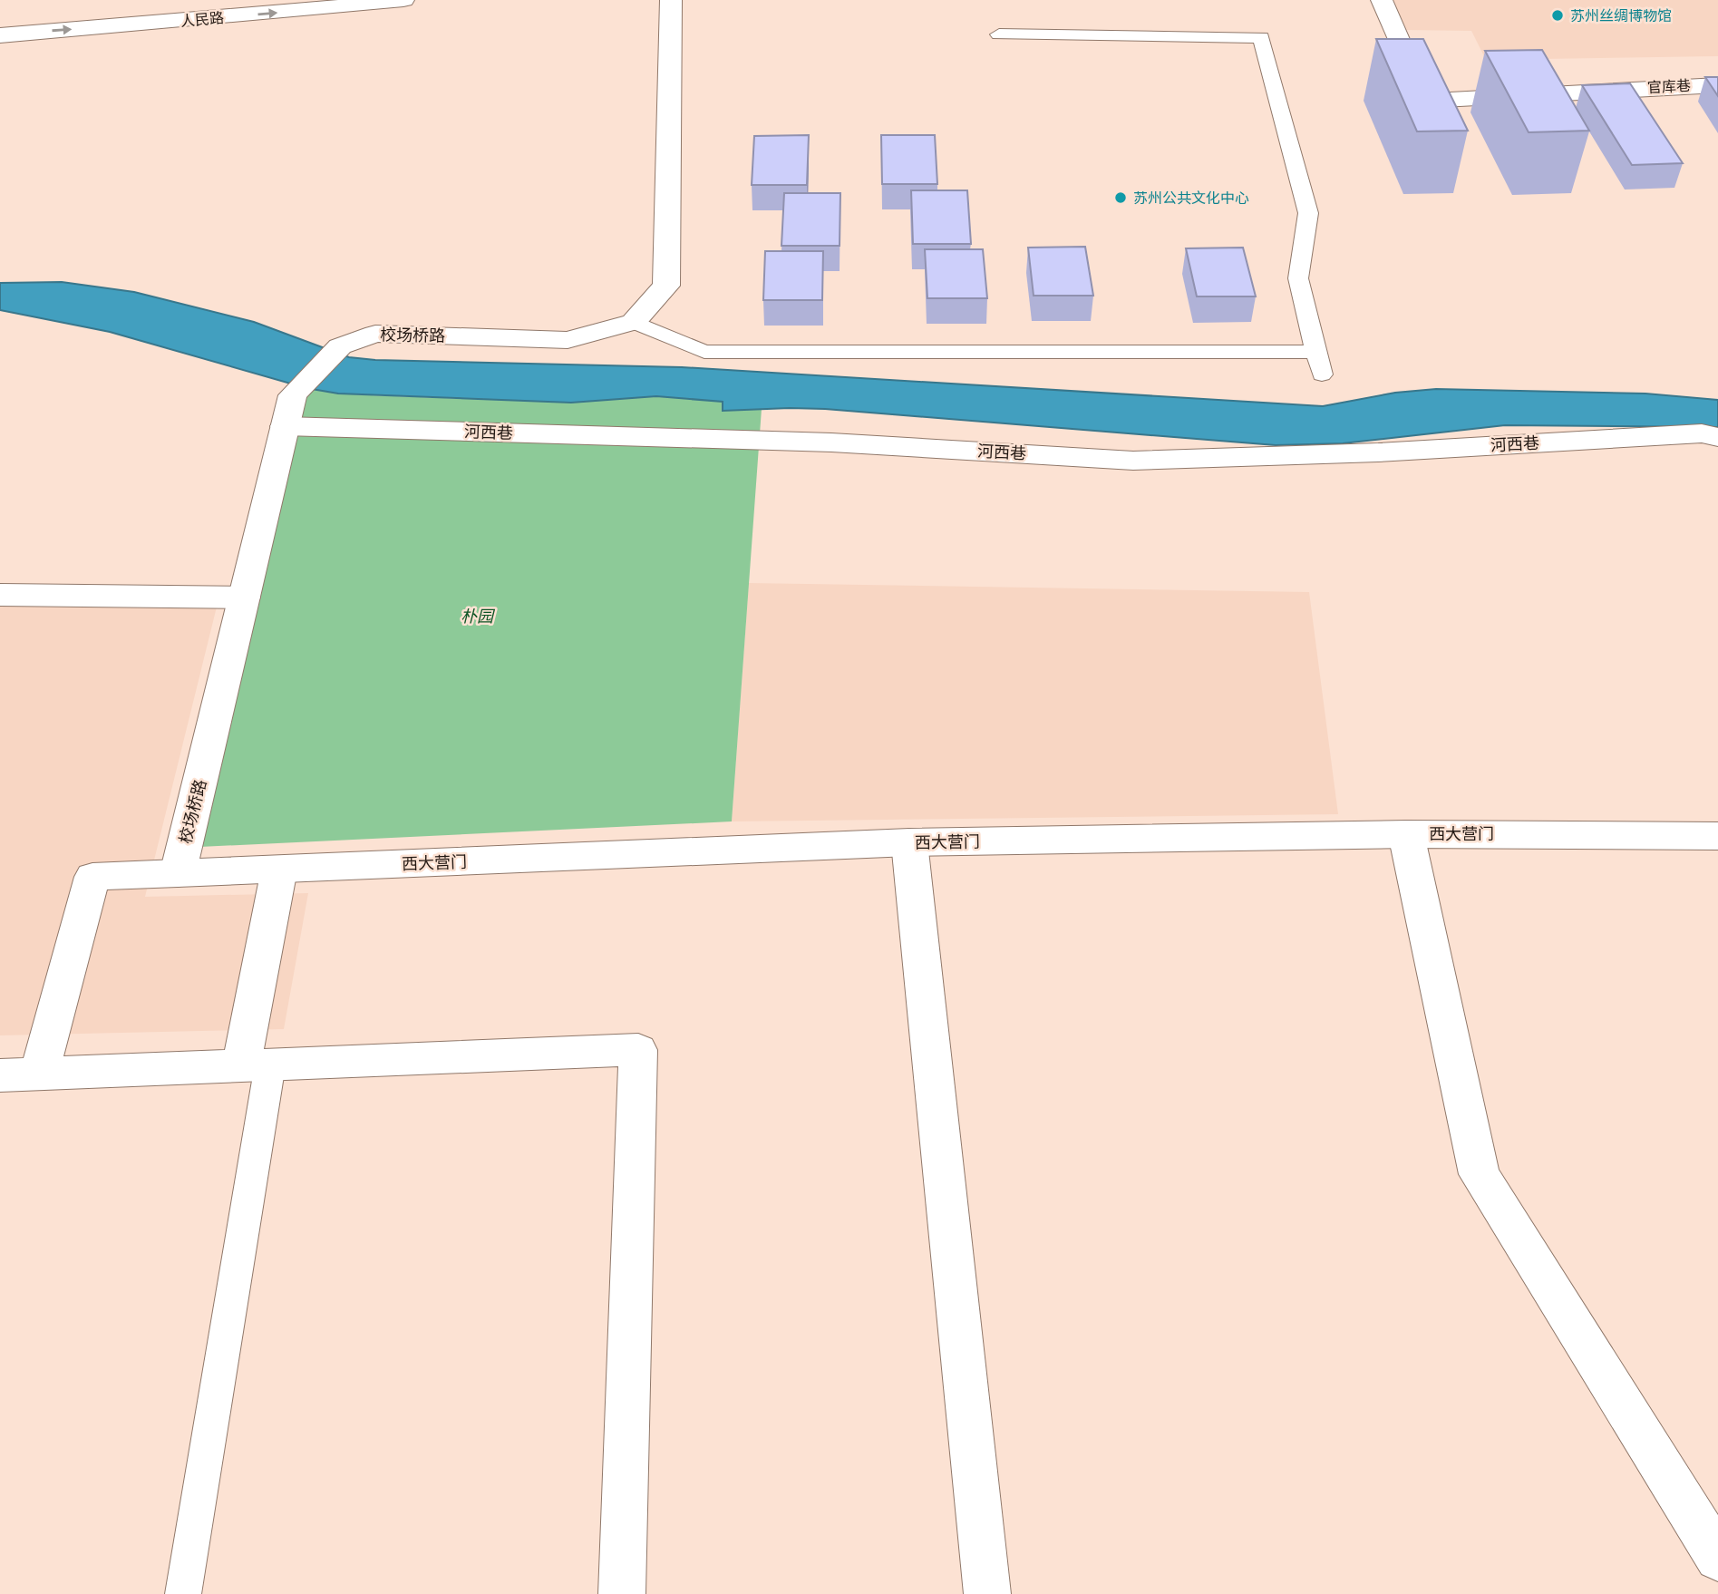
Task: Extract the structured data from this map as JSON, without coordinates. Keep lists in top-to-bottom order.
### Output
{
  "streets": {
    "street": [
      "人民路",
      "官库巷",
      "校场桥路",
      "河西巷",
      "西大营门"
    ]
  },
  "crossings": [
    ["校场桥路", "河西巷"],
    ["校场桥路", "西大营门"]
  ],
  "parks": ["朴园"],
  "places": ["苏州丝绸博物馆", "苏州公共文化中心"]
}
